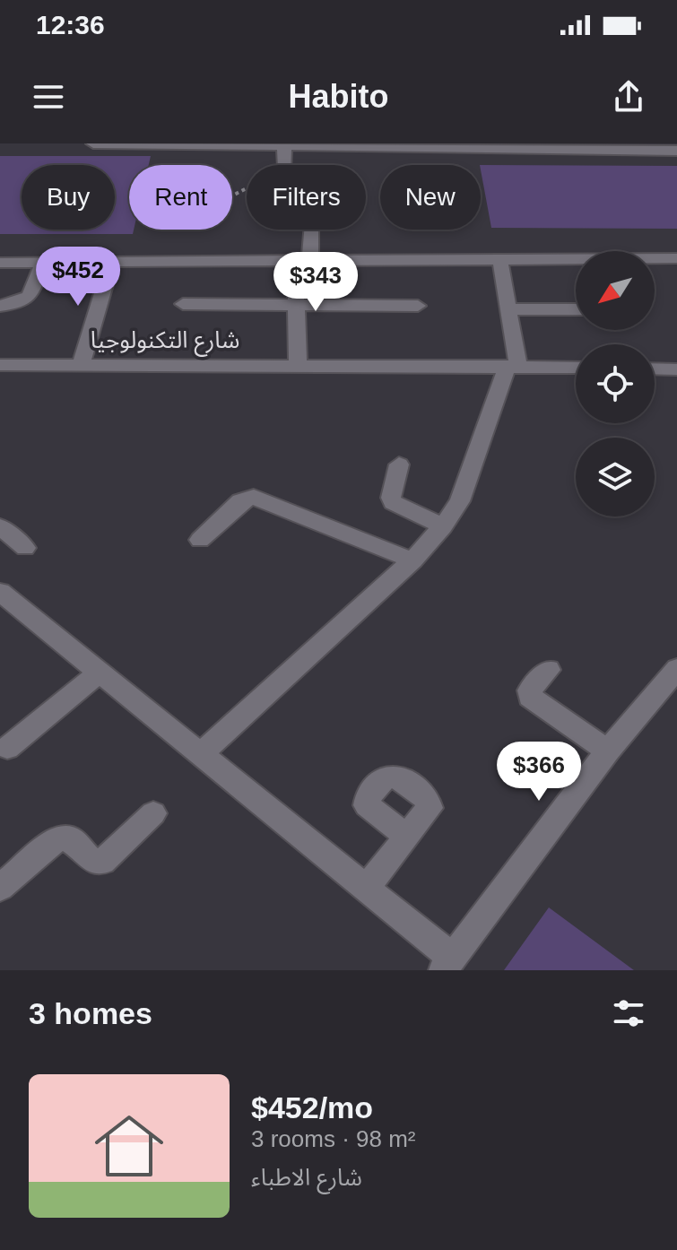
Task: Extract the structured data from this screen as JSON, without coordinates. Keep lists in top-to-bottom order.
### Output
{
  "streets": {
    "street": ["شارع التكنولوجيا"]
  },
  "north": "bottom left",
  "page": {
    "status": "12:36",
    "header": "Habito",
    "chip": [
      "Buy",
      "Rent",
      "Filters",
      "New"
    ],
    "price": ["$452", "$343", "$366"],
    "heading": "3 homes",
    "list": [
      {
        "name": "$452/mo",
        "note": "3 rooms · 98 m² · شارع الاطباء"
      }
    ]
  }
}
